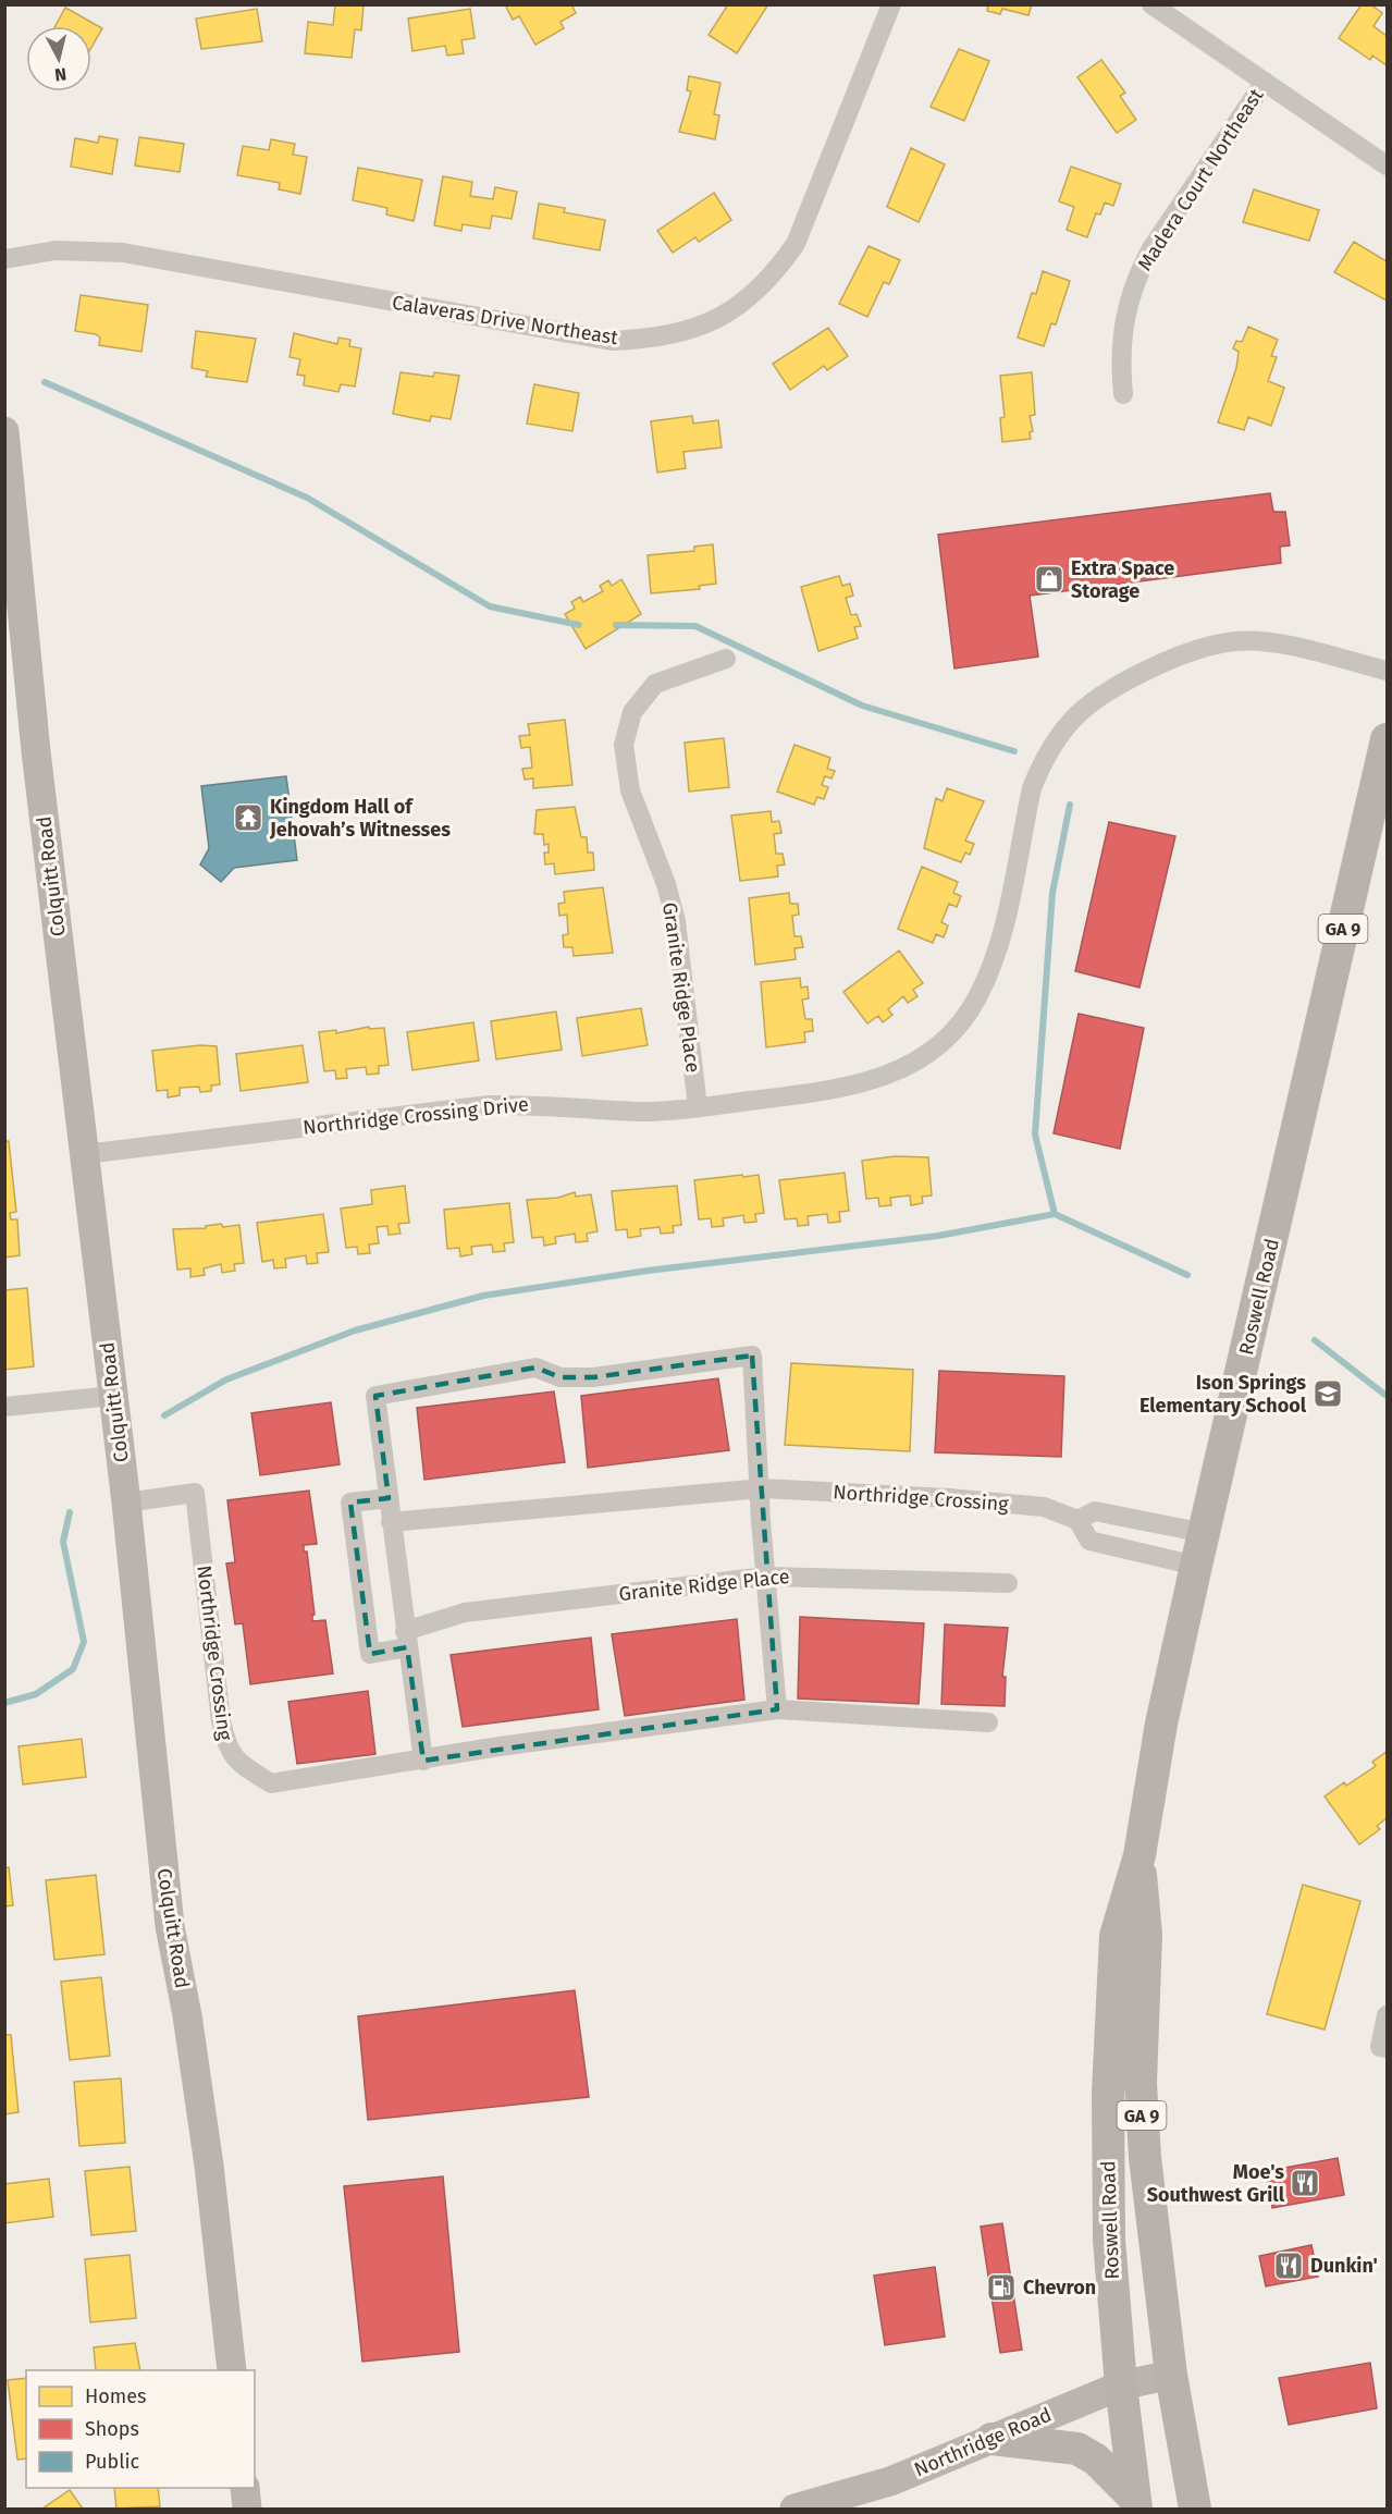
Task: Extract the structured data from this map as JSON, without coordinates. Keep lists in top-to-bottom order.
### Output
{
  "streets": {
    "main road": ["GA 9", "Roswell Road"],
    "street": [
      "Madera Court Northeast",
      "Calaveras Drive Northeast",
      "Colquitt Road",
      "Granite Ridge Place",
      "Northridge Crossing Drive",
      "Northridge Crossing",
      "Northridge Road"
    ]
  },
  "crossings": [
    ["Colquitt Road", "Northridge Crossing Drive"],
    ["Colquitt Road", "Northridge Crossing"],
    ["Granite Ridge Place", "Northridge Crossing Drive"],
    ["Roswell Road", "Northridge Crossing"],
    ["Roswell Road", "Northridge Road"]
  ],
  "places": {
    "shop": ["Extra Space Storage"],
    "temple": ["Kingdom Hall of Jehovah’s Witnesses"],
    "school or university": ["Ison Springs Elementary School"],
    "restaurant": ["Moe's Southwest Grill", "Dunkin'"],
    "fuel station": ["Chevron"]
  },
  "legend": ["Homes", "Shops", "Public"],
  "north": "bottom"
}
